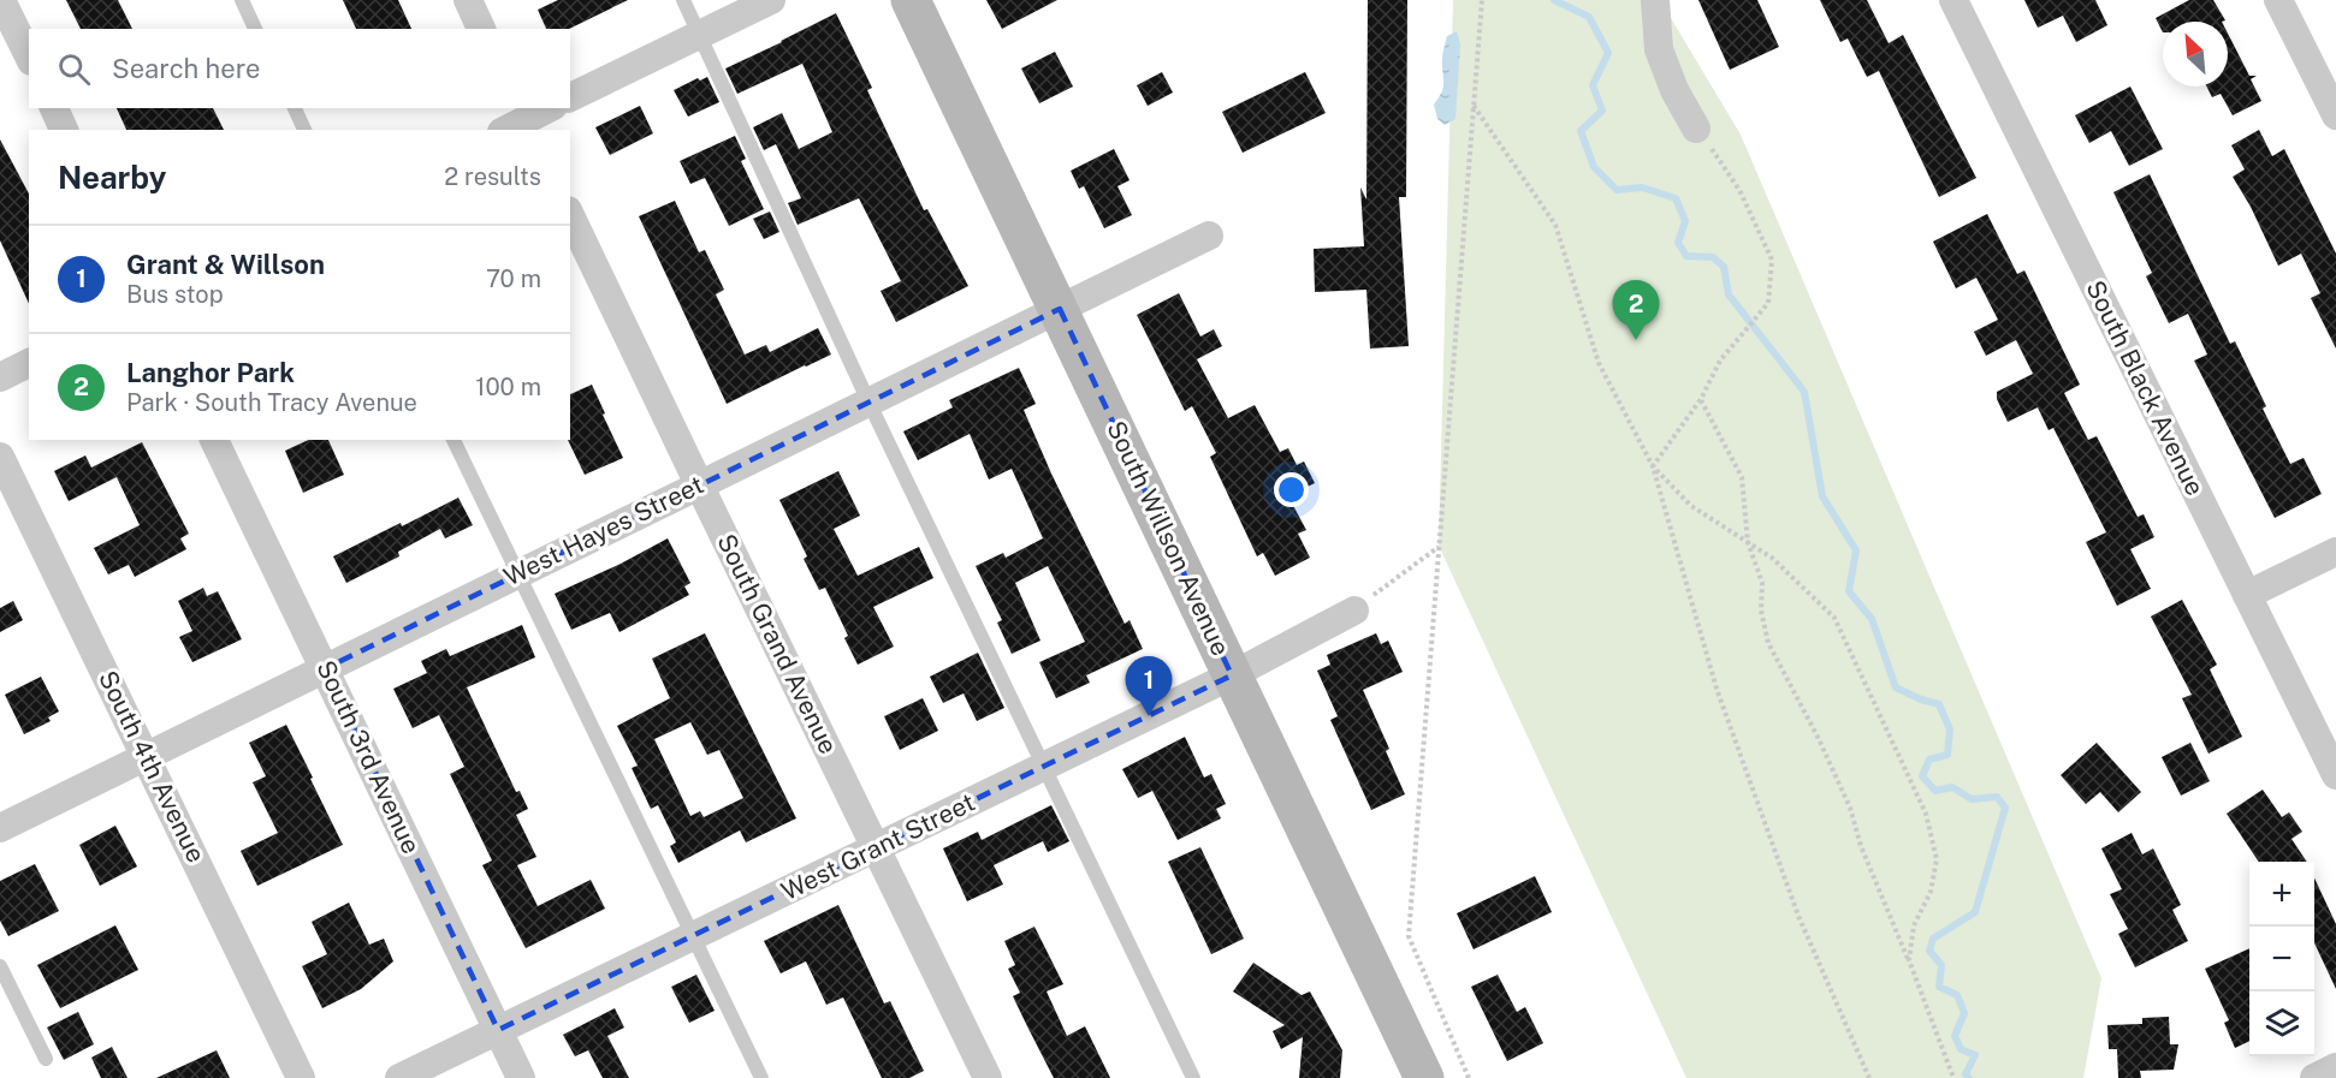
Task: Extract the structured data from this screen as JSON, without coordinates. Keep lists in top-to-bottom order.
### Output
{
  "streets": {
    "main road": ["South Willson Avenue"],
    "street": [
      "South Black Avenue",
      "West Hayes Street",
      "South Grand Avenue",
      "South 3rd Avenue",
      "South 4th Avenue",
      "West Grant Street"
    ]
  },
  "crossings": [
    ["West Hayes Street", "South Willson Avenue"],
    ["West Hayes Street", "South Grand Avenue"],
    ["West Hayes Street", "South 3rd Avenue"],
    ["West Hayes Street", "South 4th Avenue"],
    ["South Willson Avenue", "West Grant Street"],
    ["South Grand Avenue", "West Grant Street"],
    ["South 3rd Avenue", "West Grant Street"]
  ],
  "north": "top left",
  "page": {
    "search": "Search here",
    "heading": ["Nearby", "2 results"],
    "list": [
      {
        "mark": "1",
        "name": "Grant & Willson",
        "note": "Bus stop",
        "value": "70 m"
      },
      {
        "mark": "2",
        "name": "Langhor Park",
        "note": "Park · South Tracy Avenue",
        "value": "100 m"
      }
    ],
    "pins": ["2", "1"],
    "map_buttons": ["+", "−"]
  }
}
